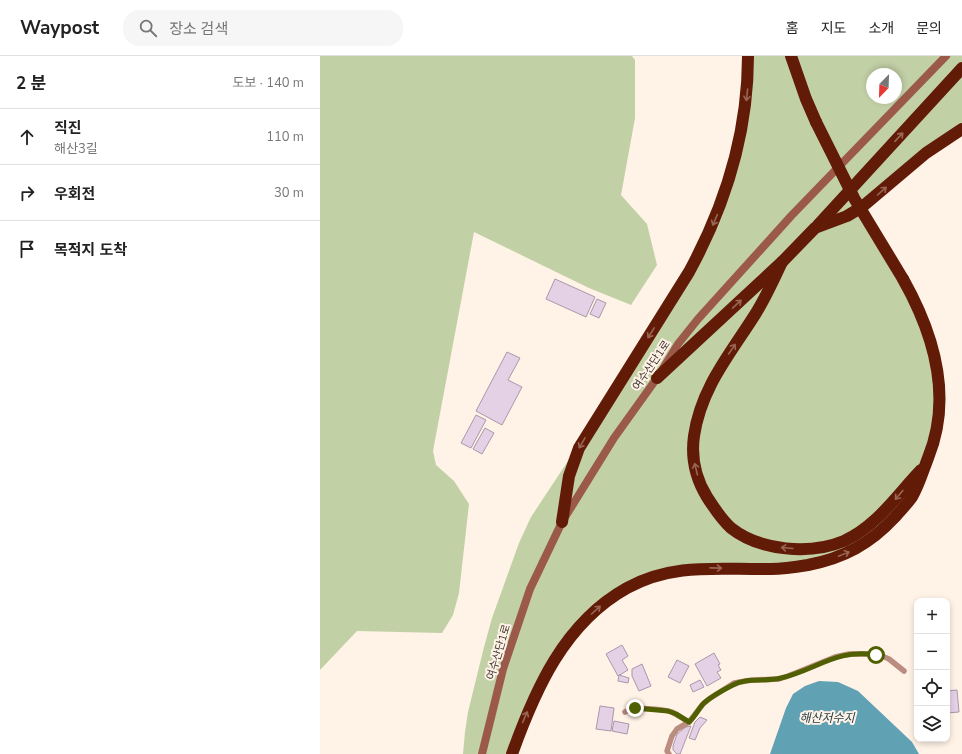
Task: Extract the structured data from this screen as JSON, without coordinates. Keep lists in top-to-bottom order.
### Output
{
  "streets": {
    "street": ["여수산단1로"]
  },
  "water": ["해산저수지"],
  "north": "bottom left",
  "page": {
    "header": "Waypost",
    "search": "장소 검색",
    "nav": [
      "홈",
      "지도",
      "소개",
      "문의"
    ],
    "heading": ["2 분", "도보 · 140 m"],
    "list": [
      ["직진", "해산3길", "110 m"],
      ["우회전", "30 m"],
      "목적지 도착"
    ],
    "map_buttons": ["+", "−"]
  }
}
